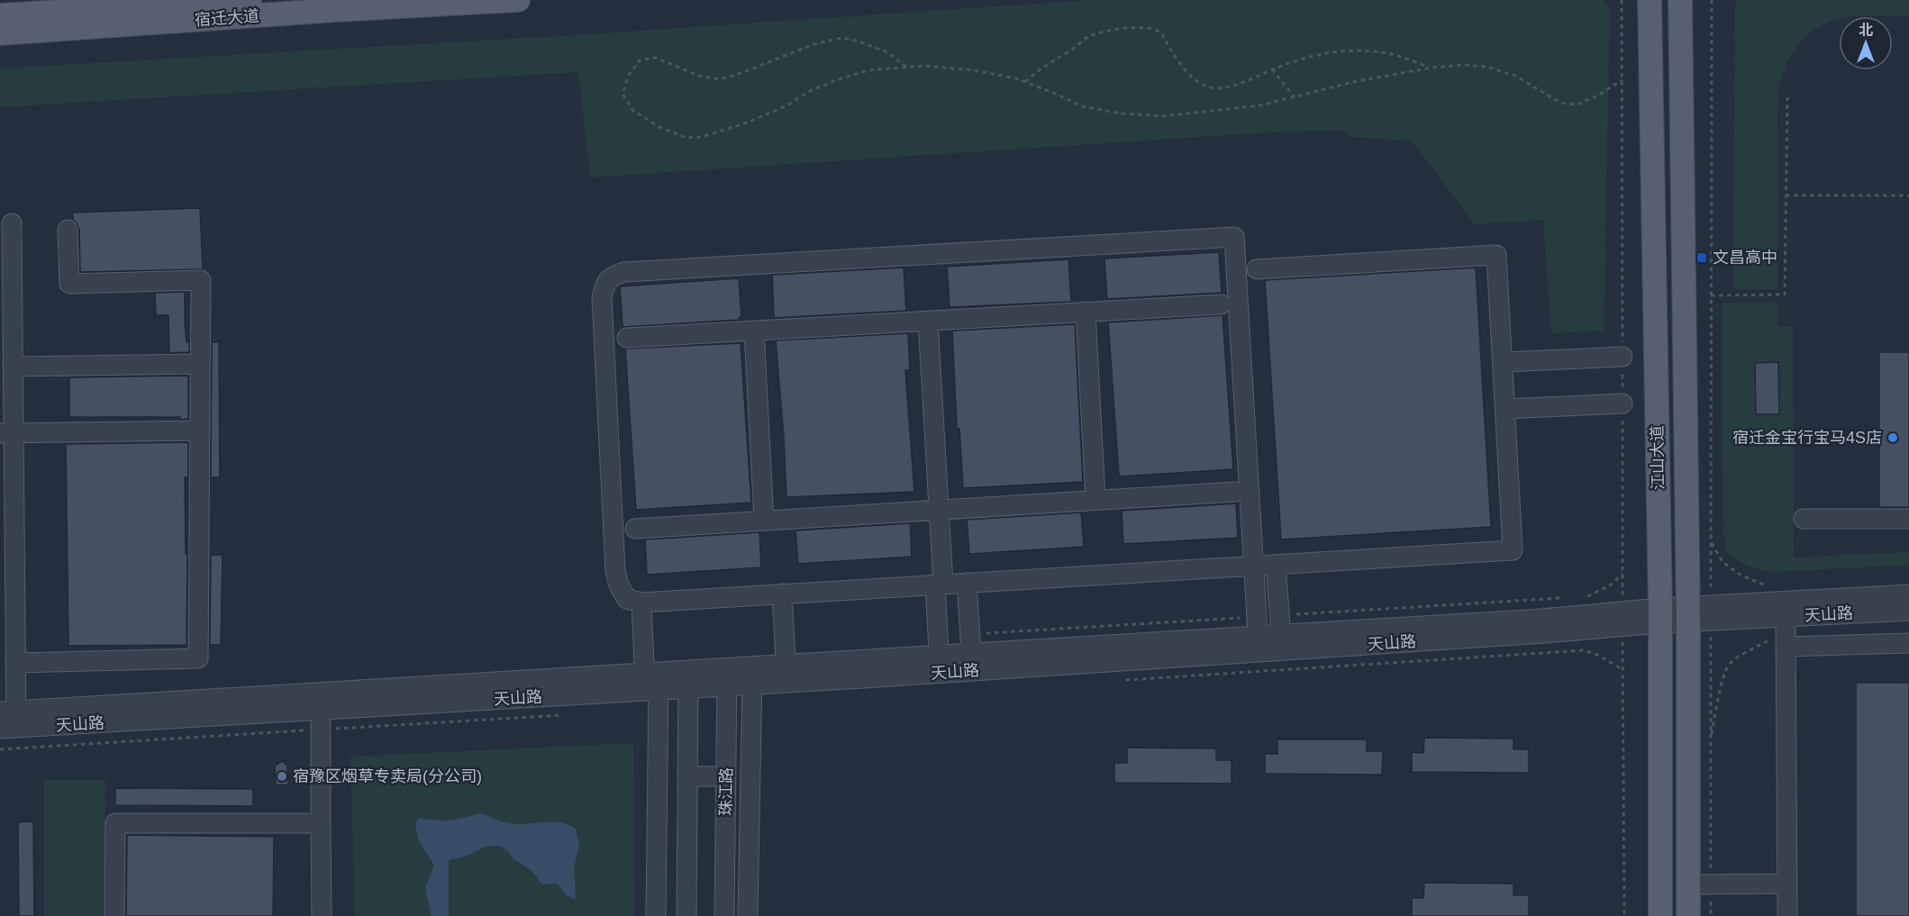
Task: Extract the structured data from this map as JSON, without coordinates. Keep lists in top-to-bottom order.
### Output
{
  "streets": {
    "main road": ["宿迁大道", "江山大道"],
    "street": ["天山路", "珠江路"]
  },
  "crossings": [
    ["江山大道", "天山路"],
    ["天山路", "珠江路"]
  ],
  "places": {
    "transit": ["文昌高中"],
    "other": ["宿迁金宝行宝马4S店", "宿豫区烟草专卖局(分公司)"]
  },
  "north": "top"
}
